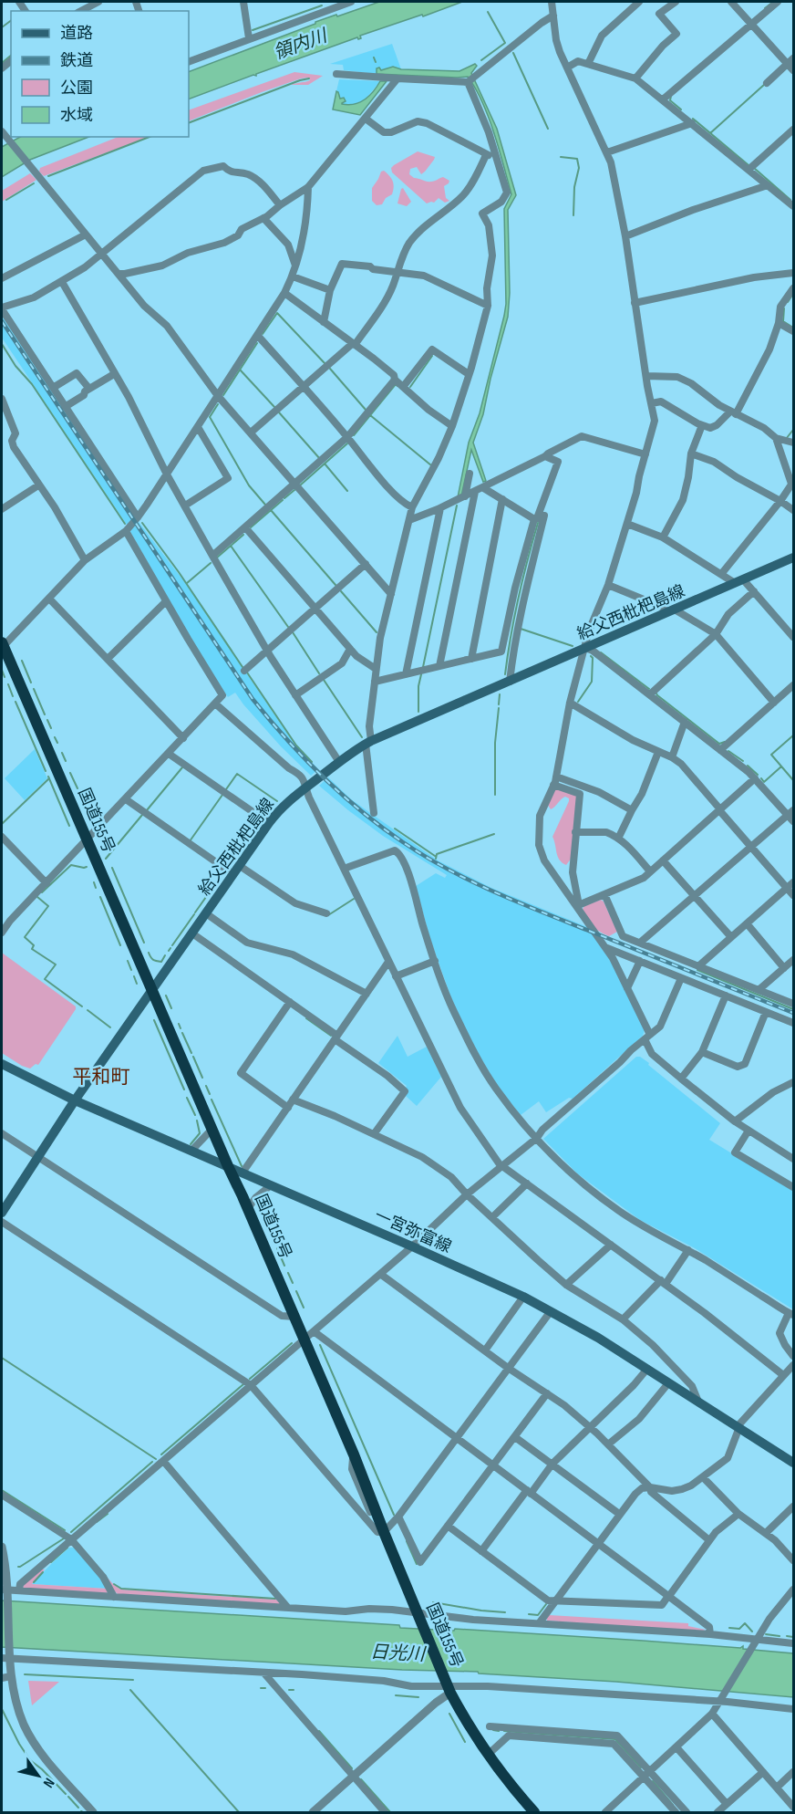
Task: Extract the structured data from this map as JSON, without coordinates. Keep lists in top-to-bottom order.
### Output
{
  "streets": {
    "highway": ["国道155号"],
    "main road": ["給父西枇杷島線", "一宮弥富線"]
  },
  "crossings": [
    ["給父西枇杷島線", "国道155号"],
    ["給父西枇杷島線", "一宮弥富線"],
    ["国道155号", "一宮弥富線"]
  ],
  "districts": ["平和町"],
  "water": ["領内川", "日光川"],
  "legend": [
    "道路",
    "鉄道",
    "公園",
    "水域"
  ],
  "north": "bottom right"
}
